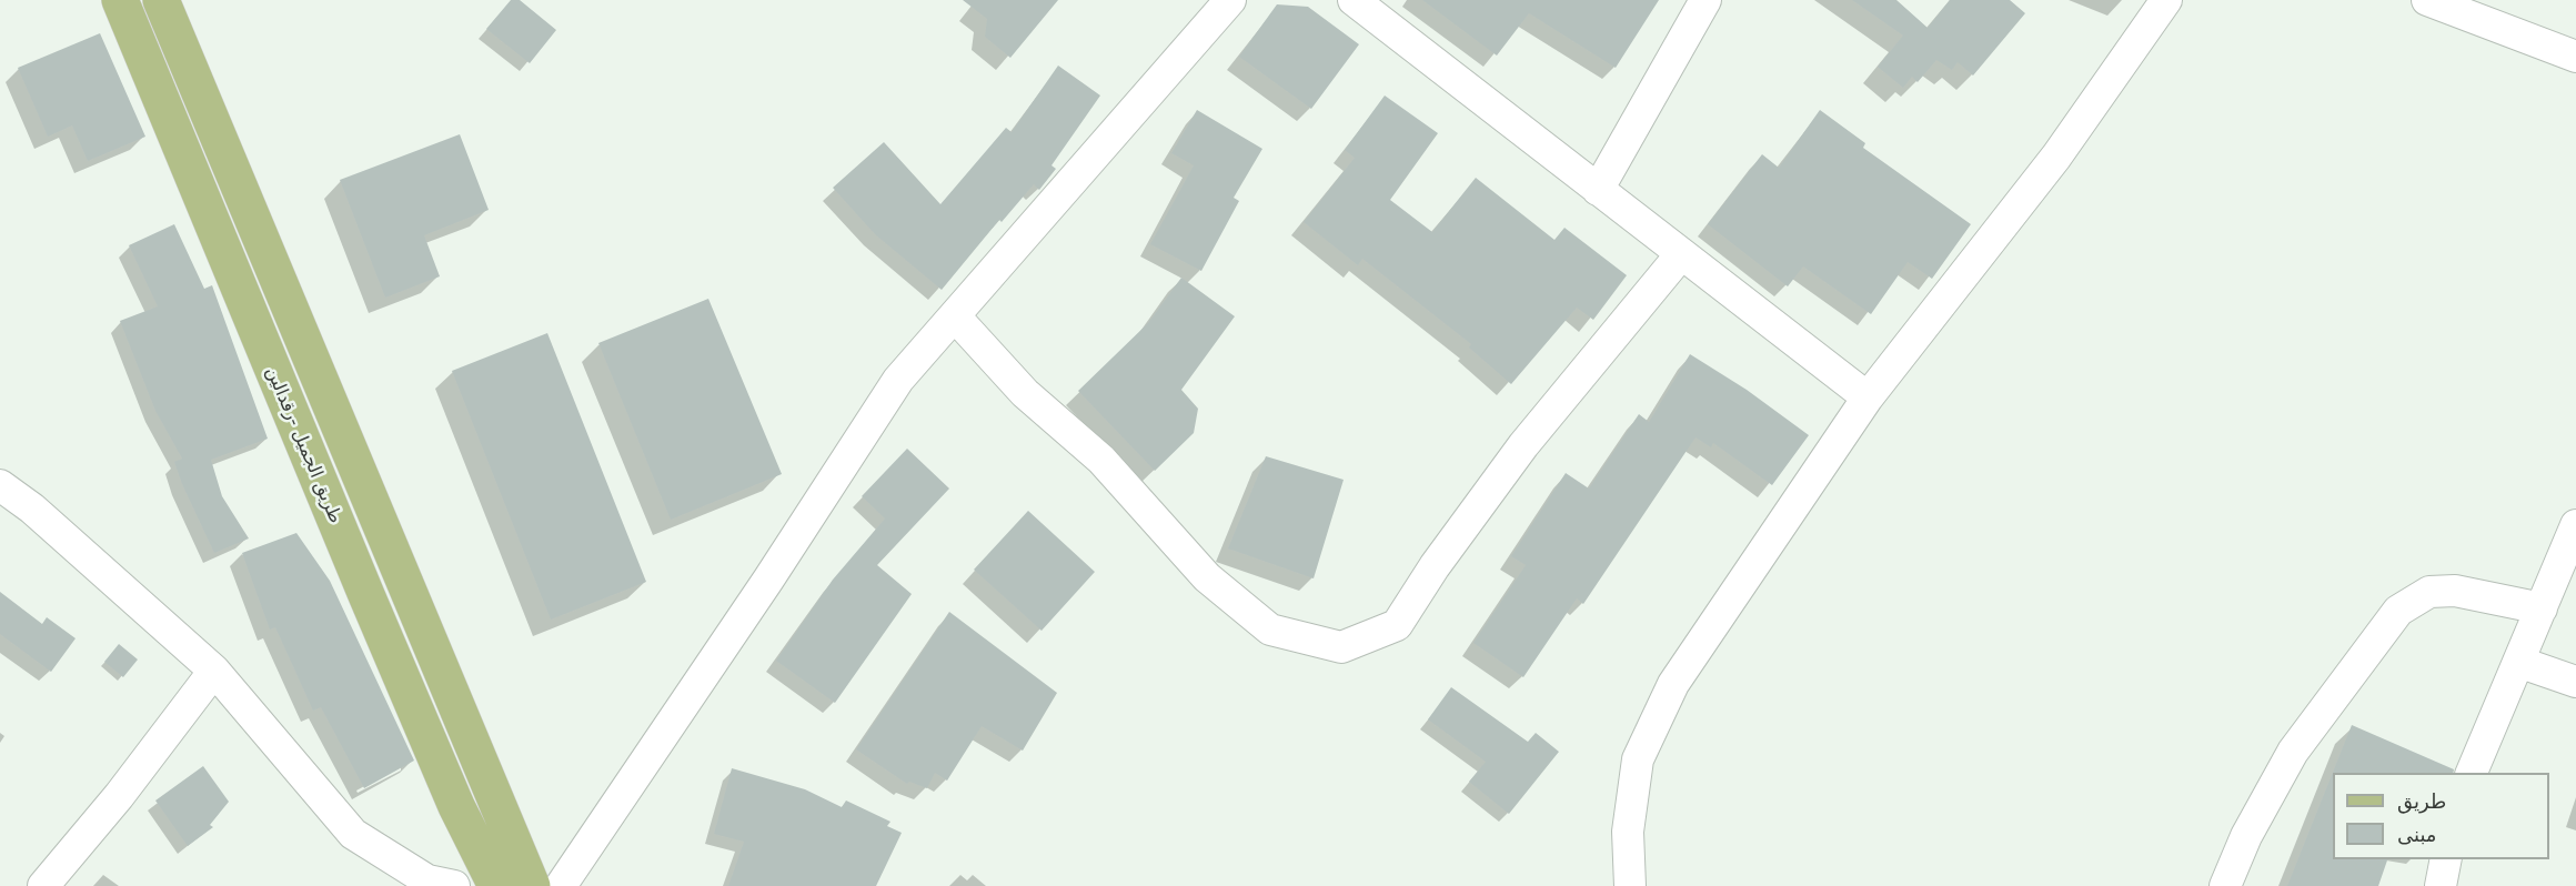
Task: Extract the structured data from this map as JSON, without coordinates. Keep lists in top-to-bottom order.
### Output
{
  "streets": {
    "main road": ["طريق الجميل -رقدالين"]
  },
  "legend": ["طريق", "مبنى"]
}
